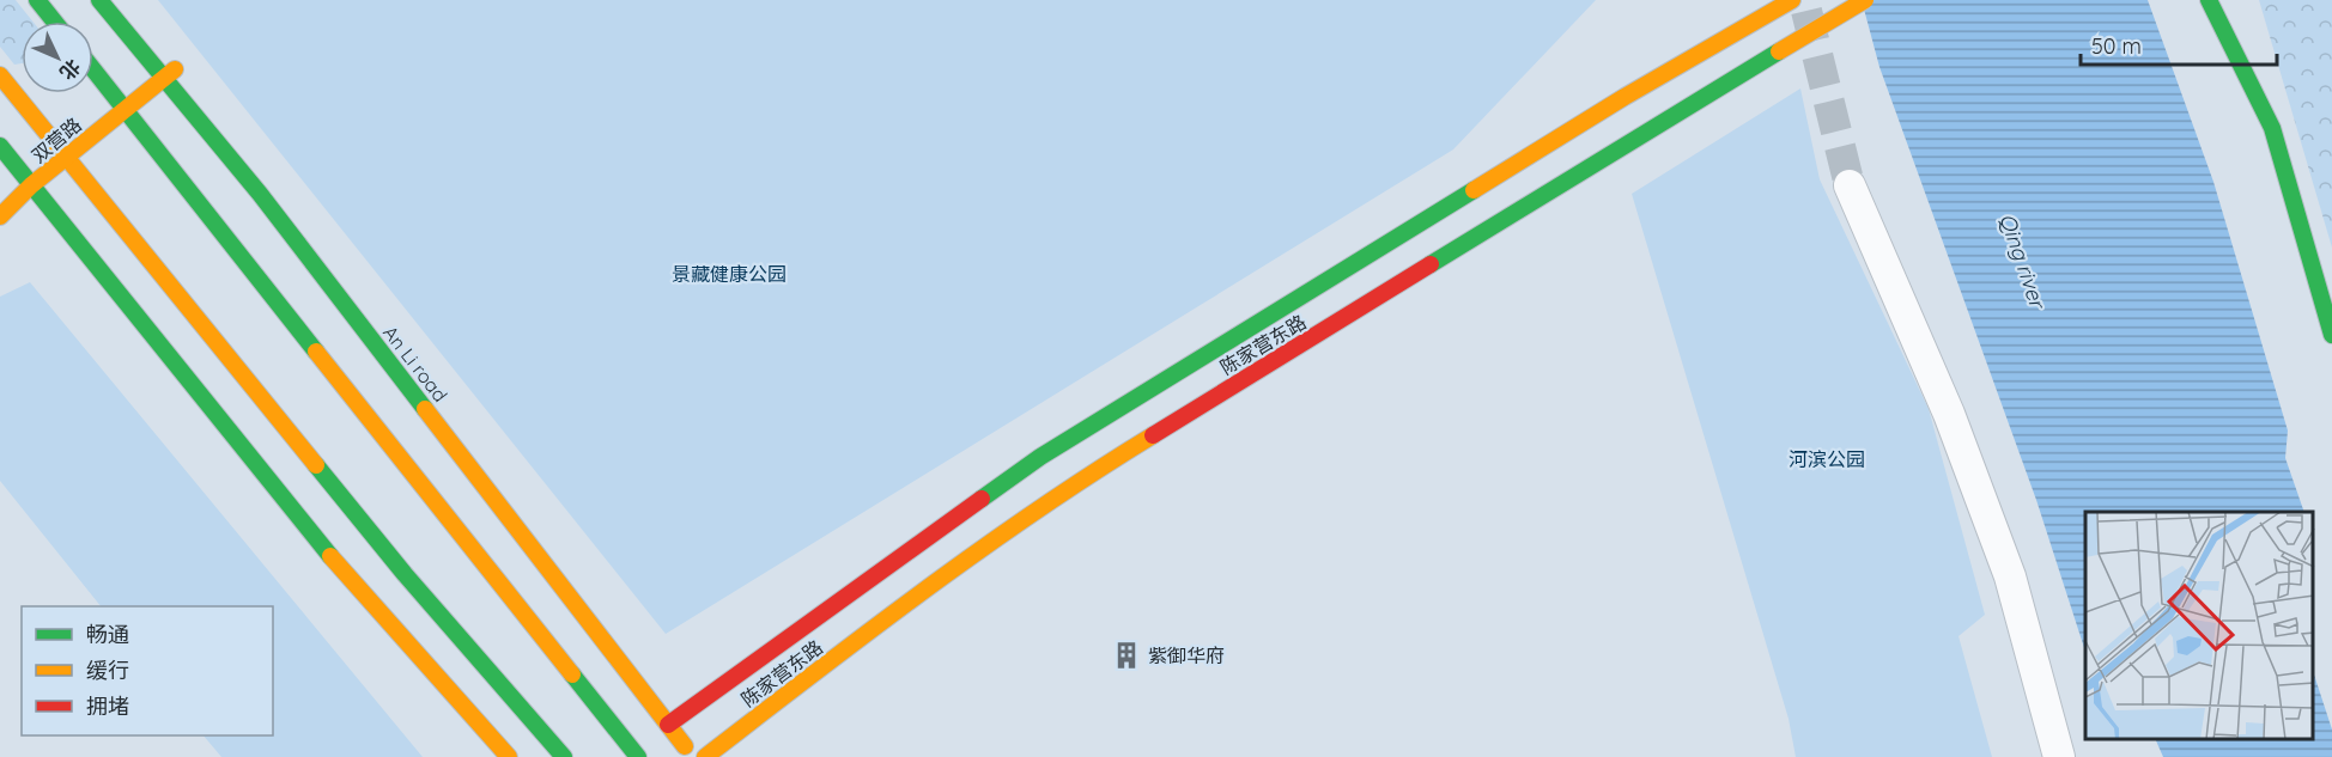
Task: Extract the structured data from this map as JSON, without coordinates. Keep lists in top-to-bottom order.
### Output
{
  "streets": {
    "street": ["双营路", "陈家营东路", "An Li road"]
  },
  "crossings": [
    ["双营路", "An Li road"],
    ["陈家营东路", "An Li road"]
  ],
  "water": ["Qing river"],
  "parks": ["景藏健康公园", "河滨公园"],
  "places": {
    "building": ["紫御华府"]
  },
  "legend": ["畅通", "缓行", "拥堵"],
  "scale_bar": "50 m",
  "north": "bottom right"
}
